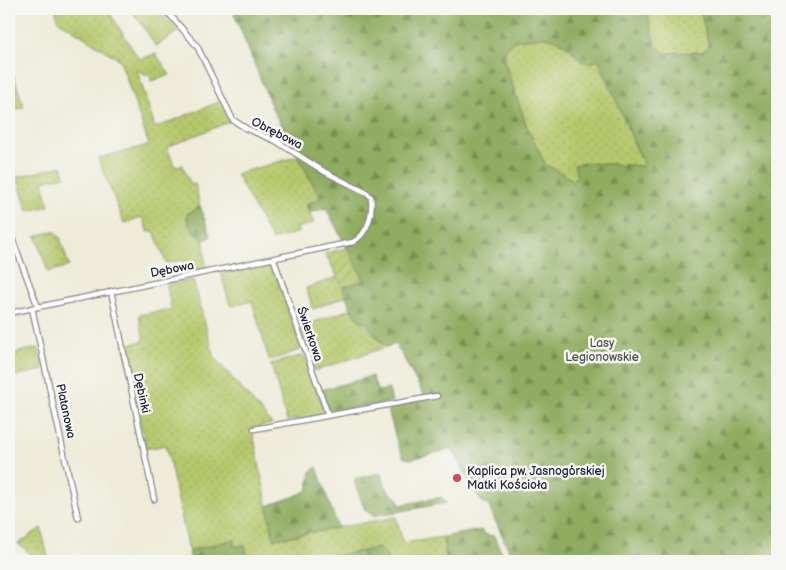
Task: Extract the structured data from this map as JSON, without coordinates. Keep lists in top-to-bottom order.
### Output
{
  "streets": {
    "street": [
      "Obrębowa",
      "Dębowa",
      "Świerkowa",
      "Dębinki",
      "Platanowa"
    ]
  },
  "crossings": [
    ["Obrębowa", "Dębowa"],
    ["Dębowa", "Świerkowa"],
    ["Dębowa", "Dębinki"],
    ["Dębowa", "Platanowa"]
  ],
  "parks": ["Lasy Legionowskie"],
  "places": ["Kaplica pw. Jasnogórskiej Matki Kościoła"]
}
